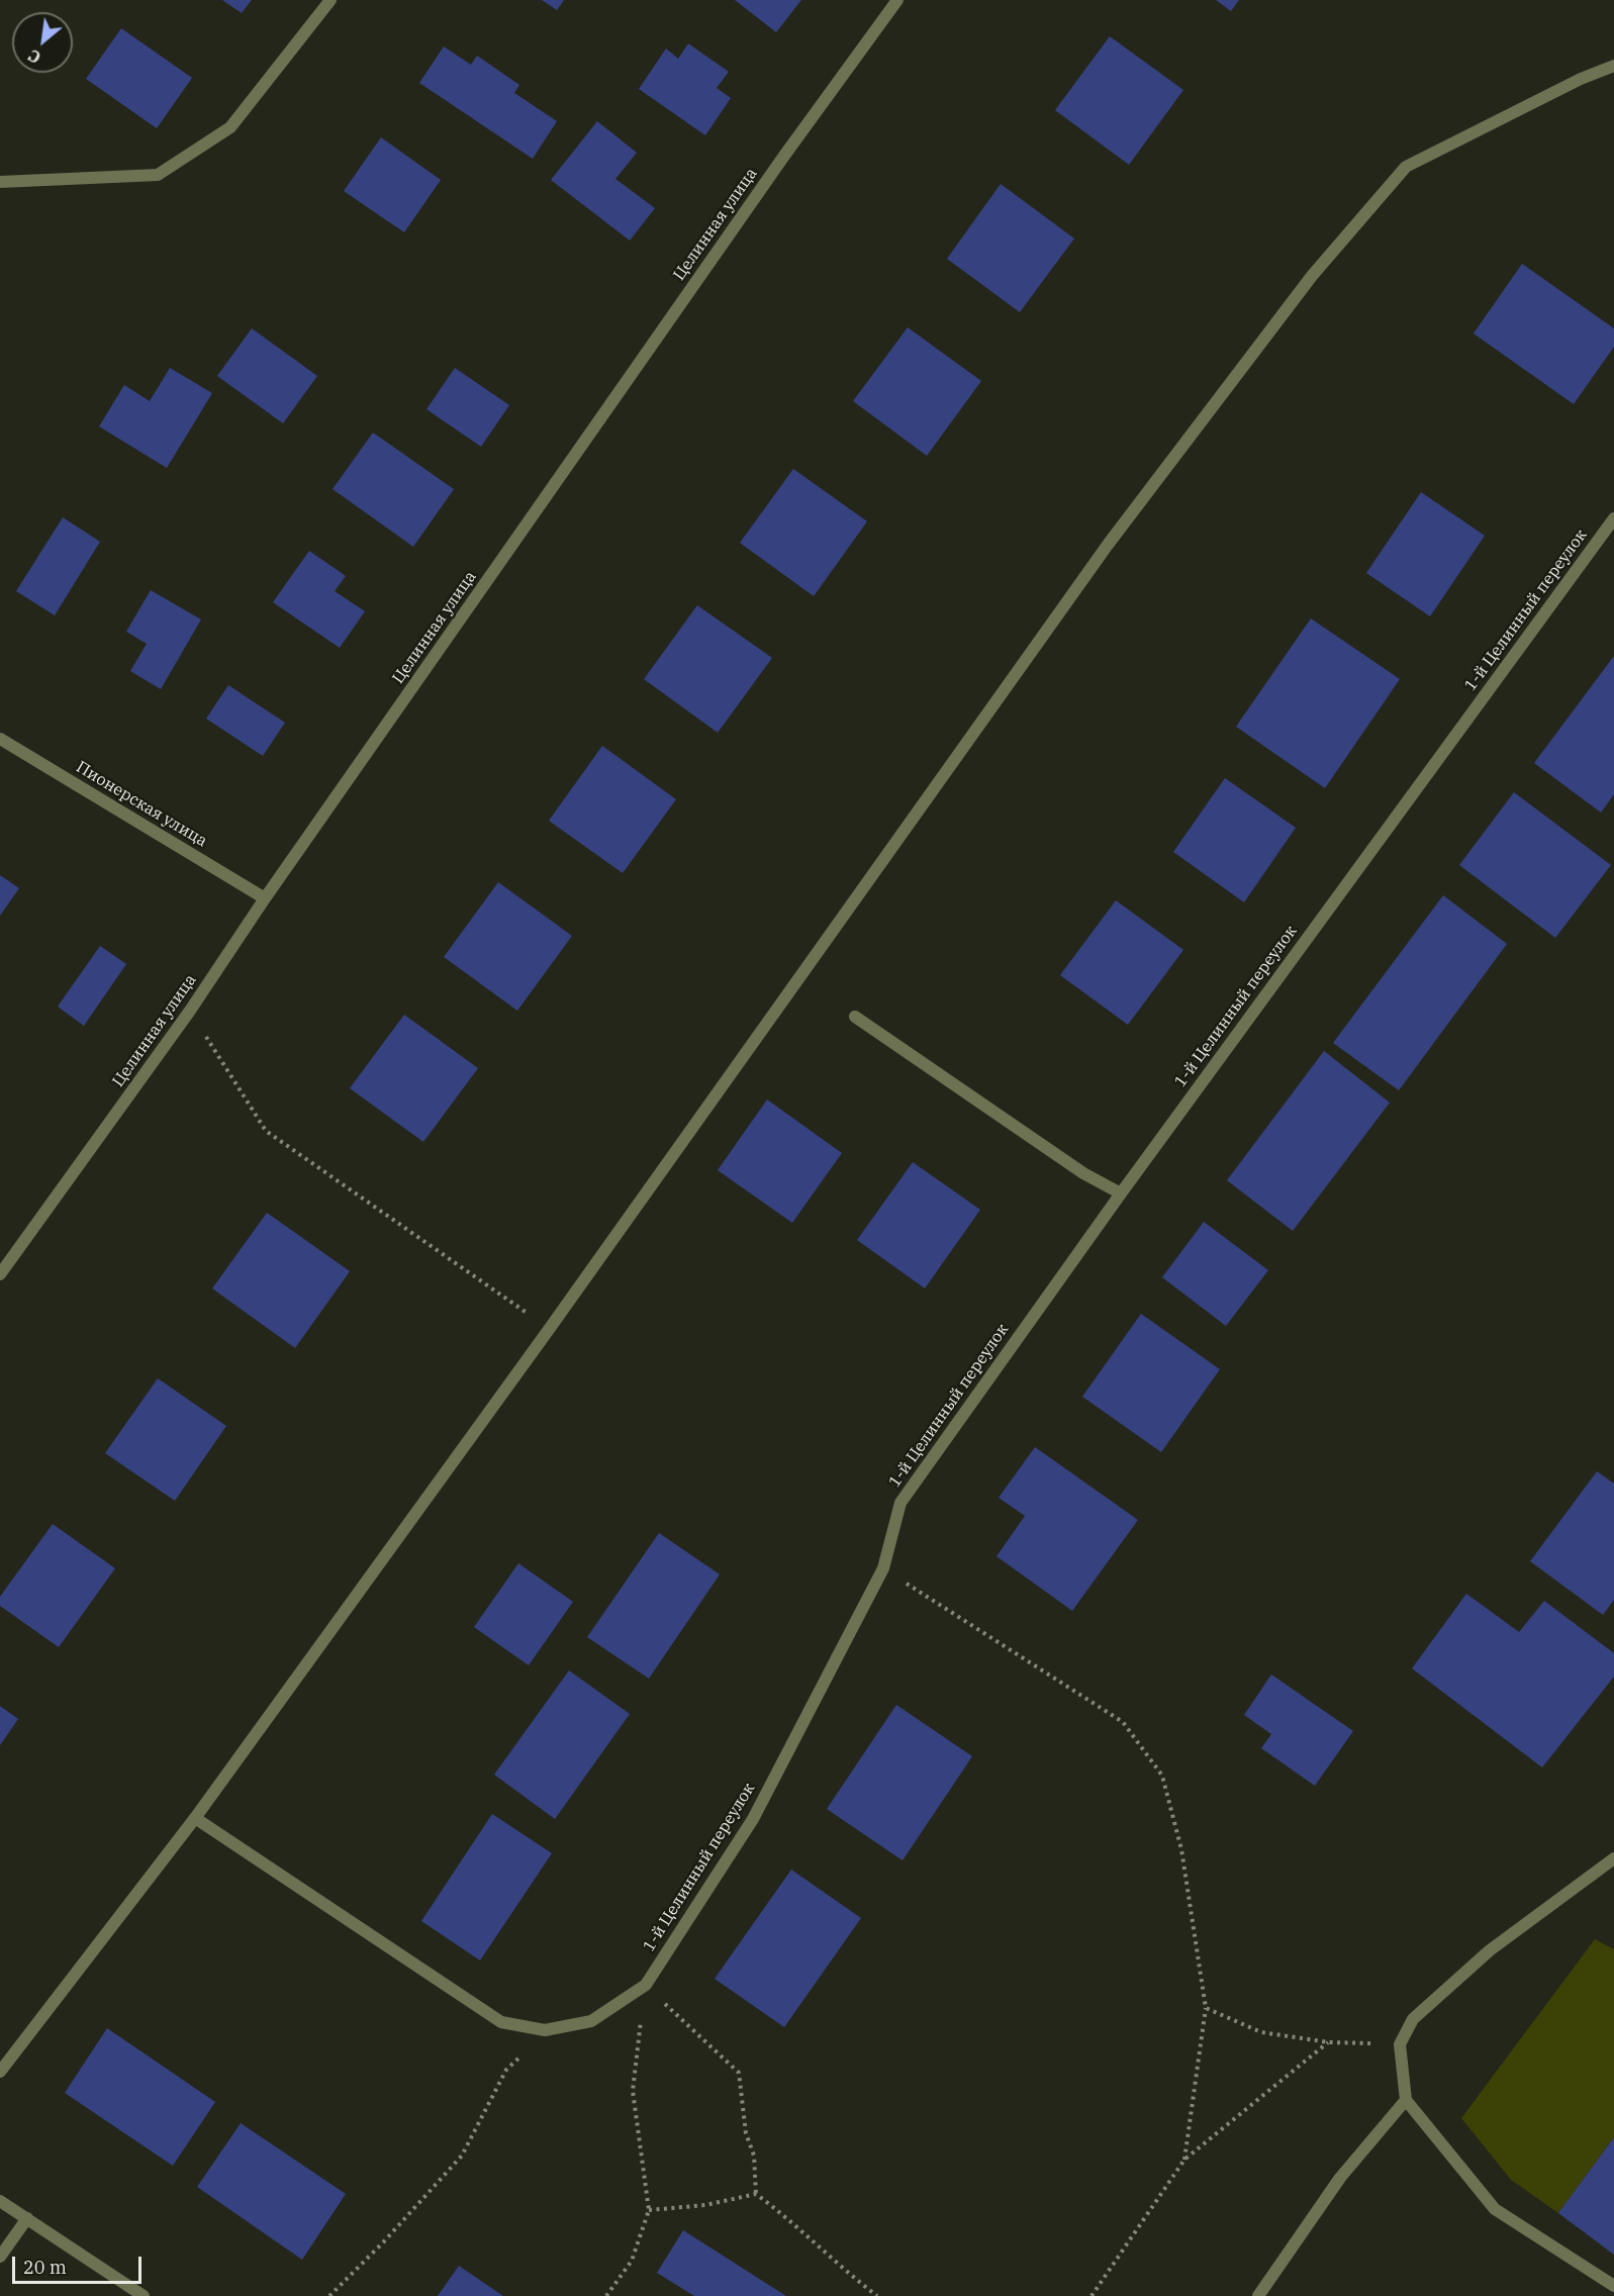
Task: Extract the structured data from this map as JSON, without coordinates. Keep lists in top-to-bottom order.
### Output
{
  "streets": {
    "street": ["Целинная улица", "1-й Целинный переулок", "Пионерская улица"]
  },
  "crossings": [
    ["Целинная улица", "Пионерская улица"]
  ],
  "scale_bar": "20 m",
  "north": "bottom left"
}
